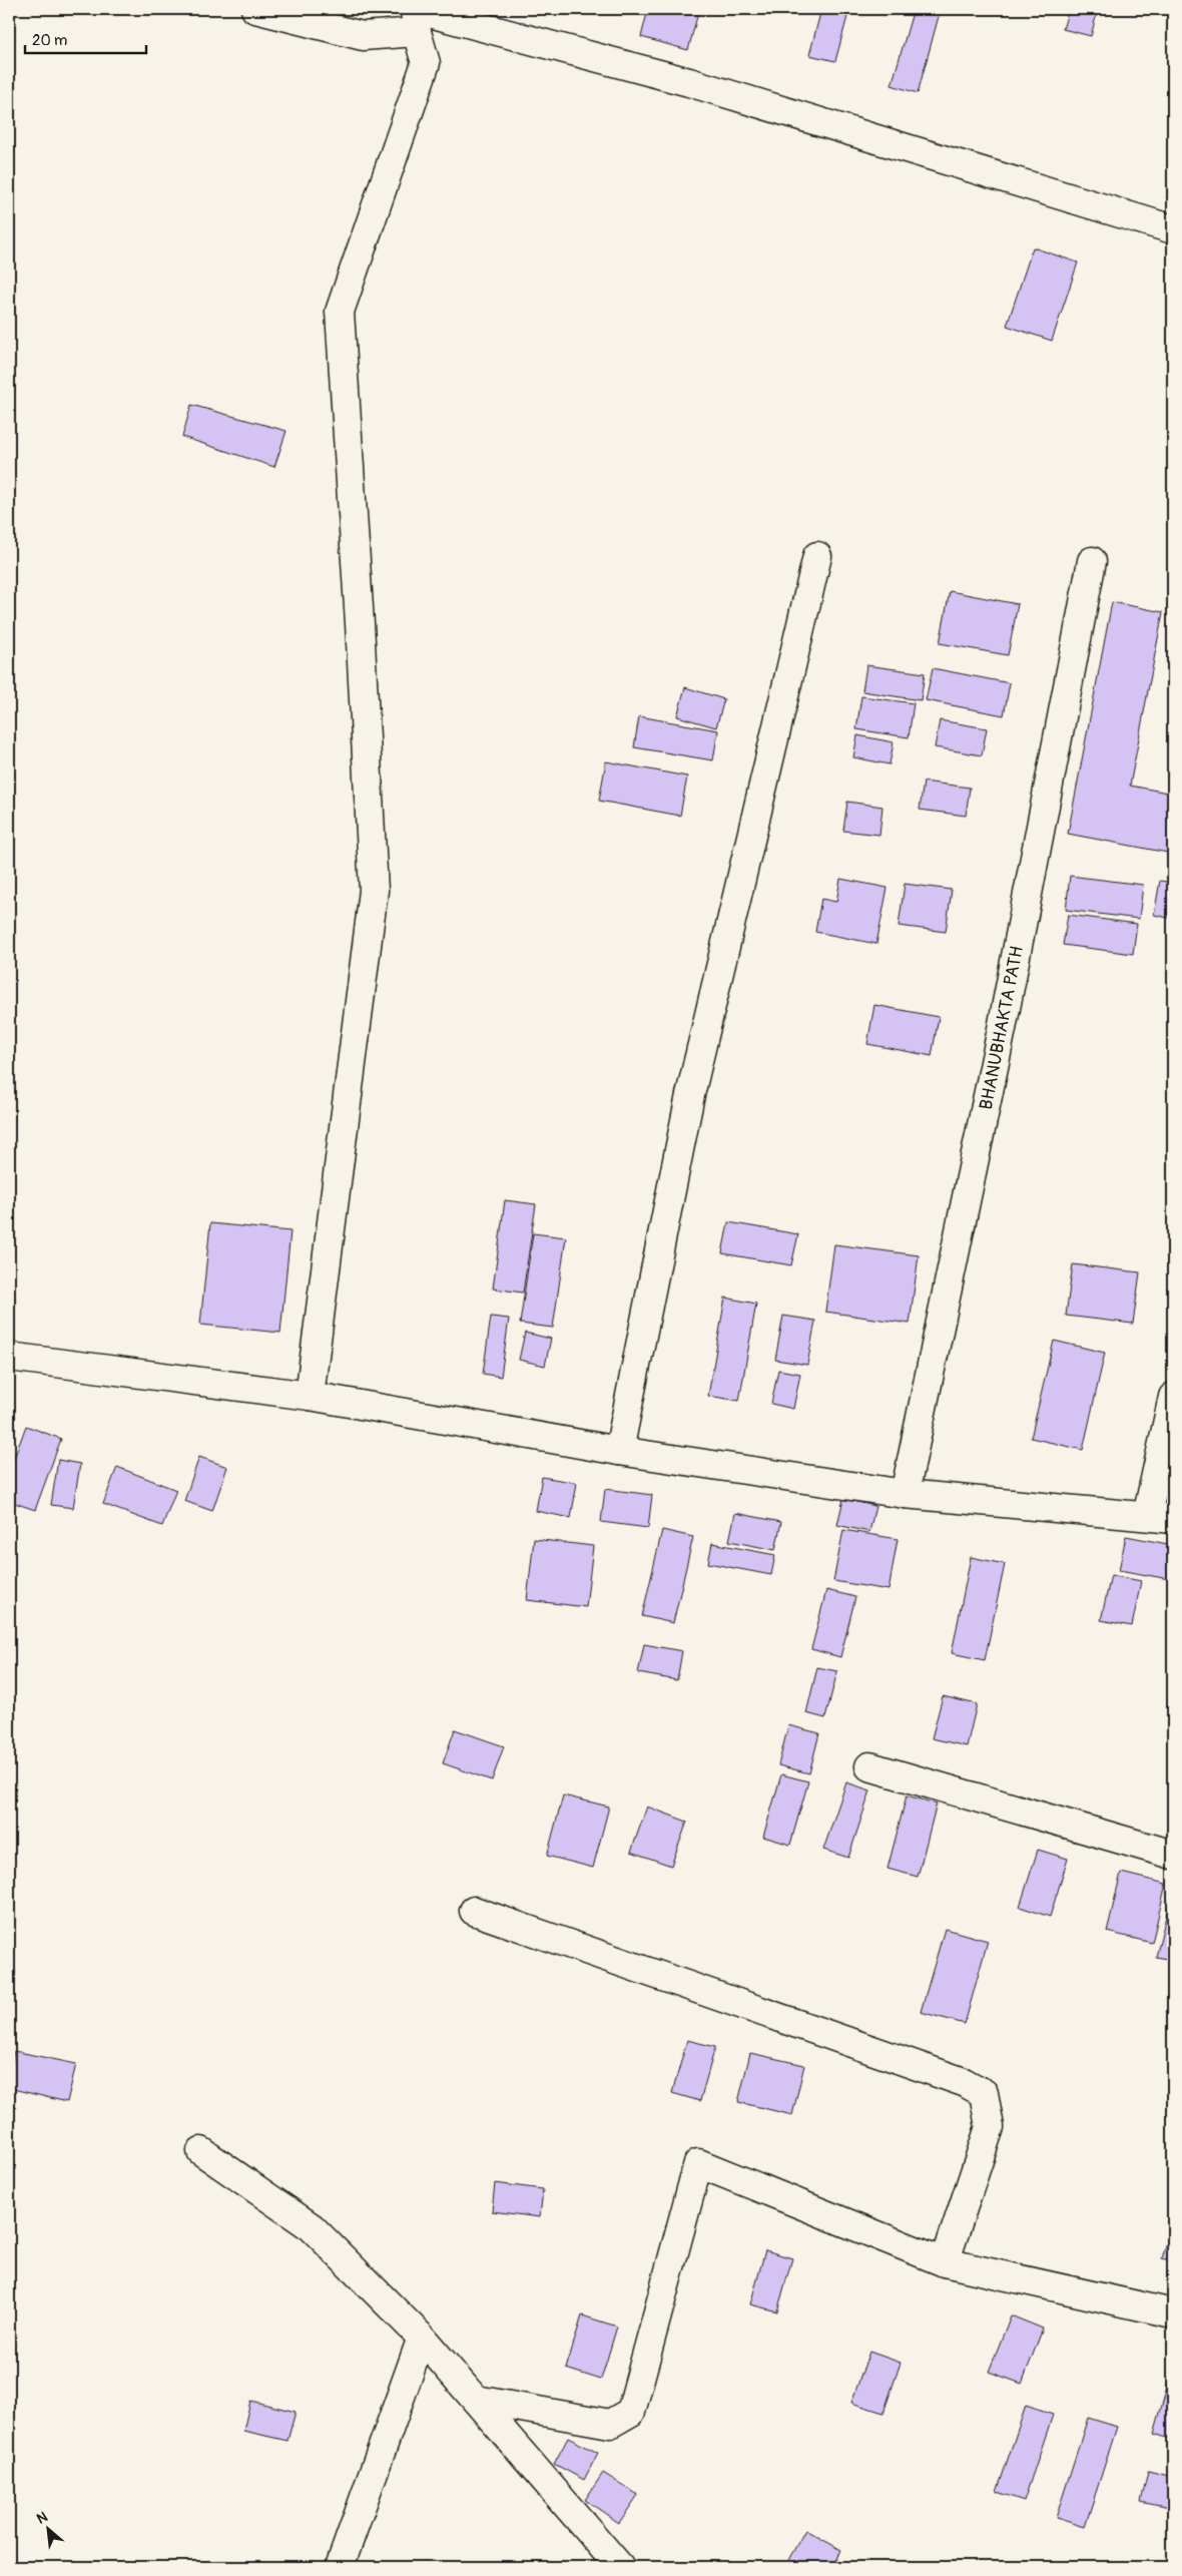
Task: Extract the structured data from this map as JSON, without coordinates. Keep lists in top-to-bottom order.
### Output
{
  "streets": {
    "street": ["BHANUBHAKTA PATH"]
  },
  "scale_bar": "20 m",
  "north": "top left"
}
